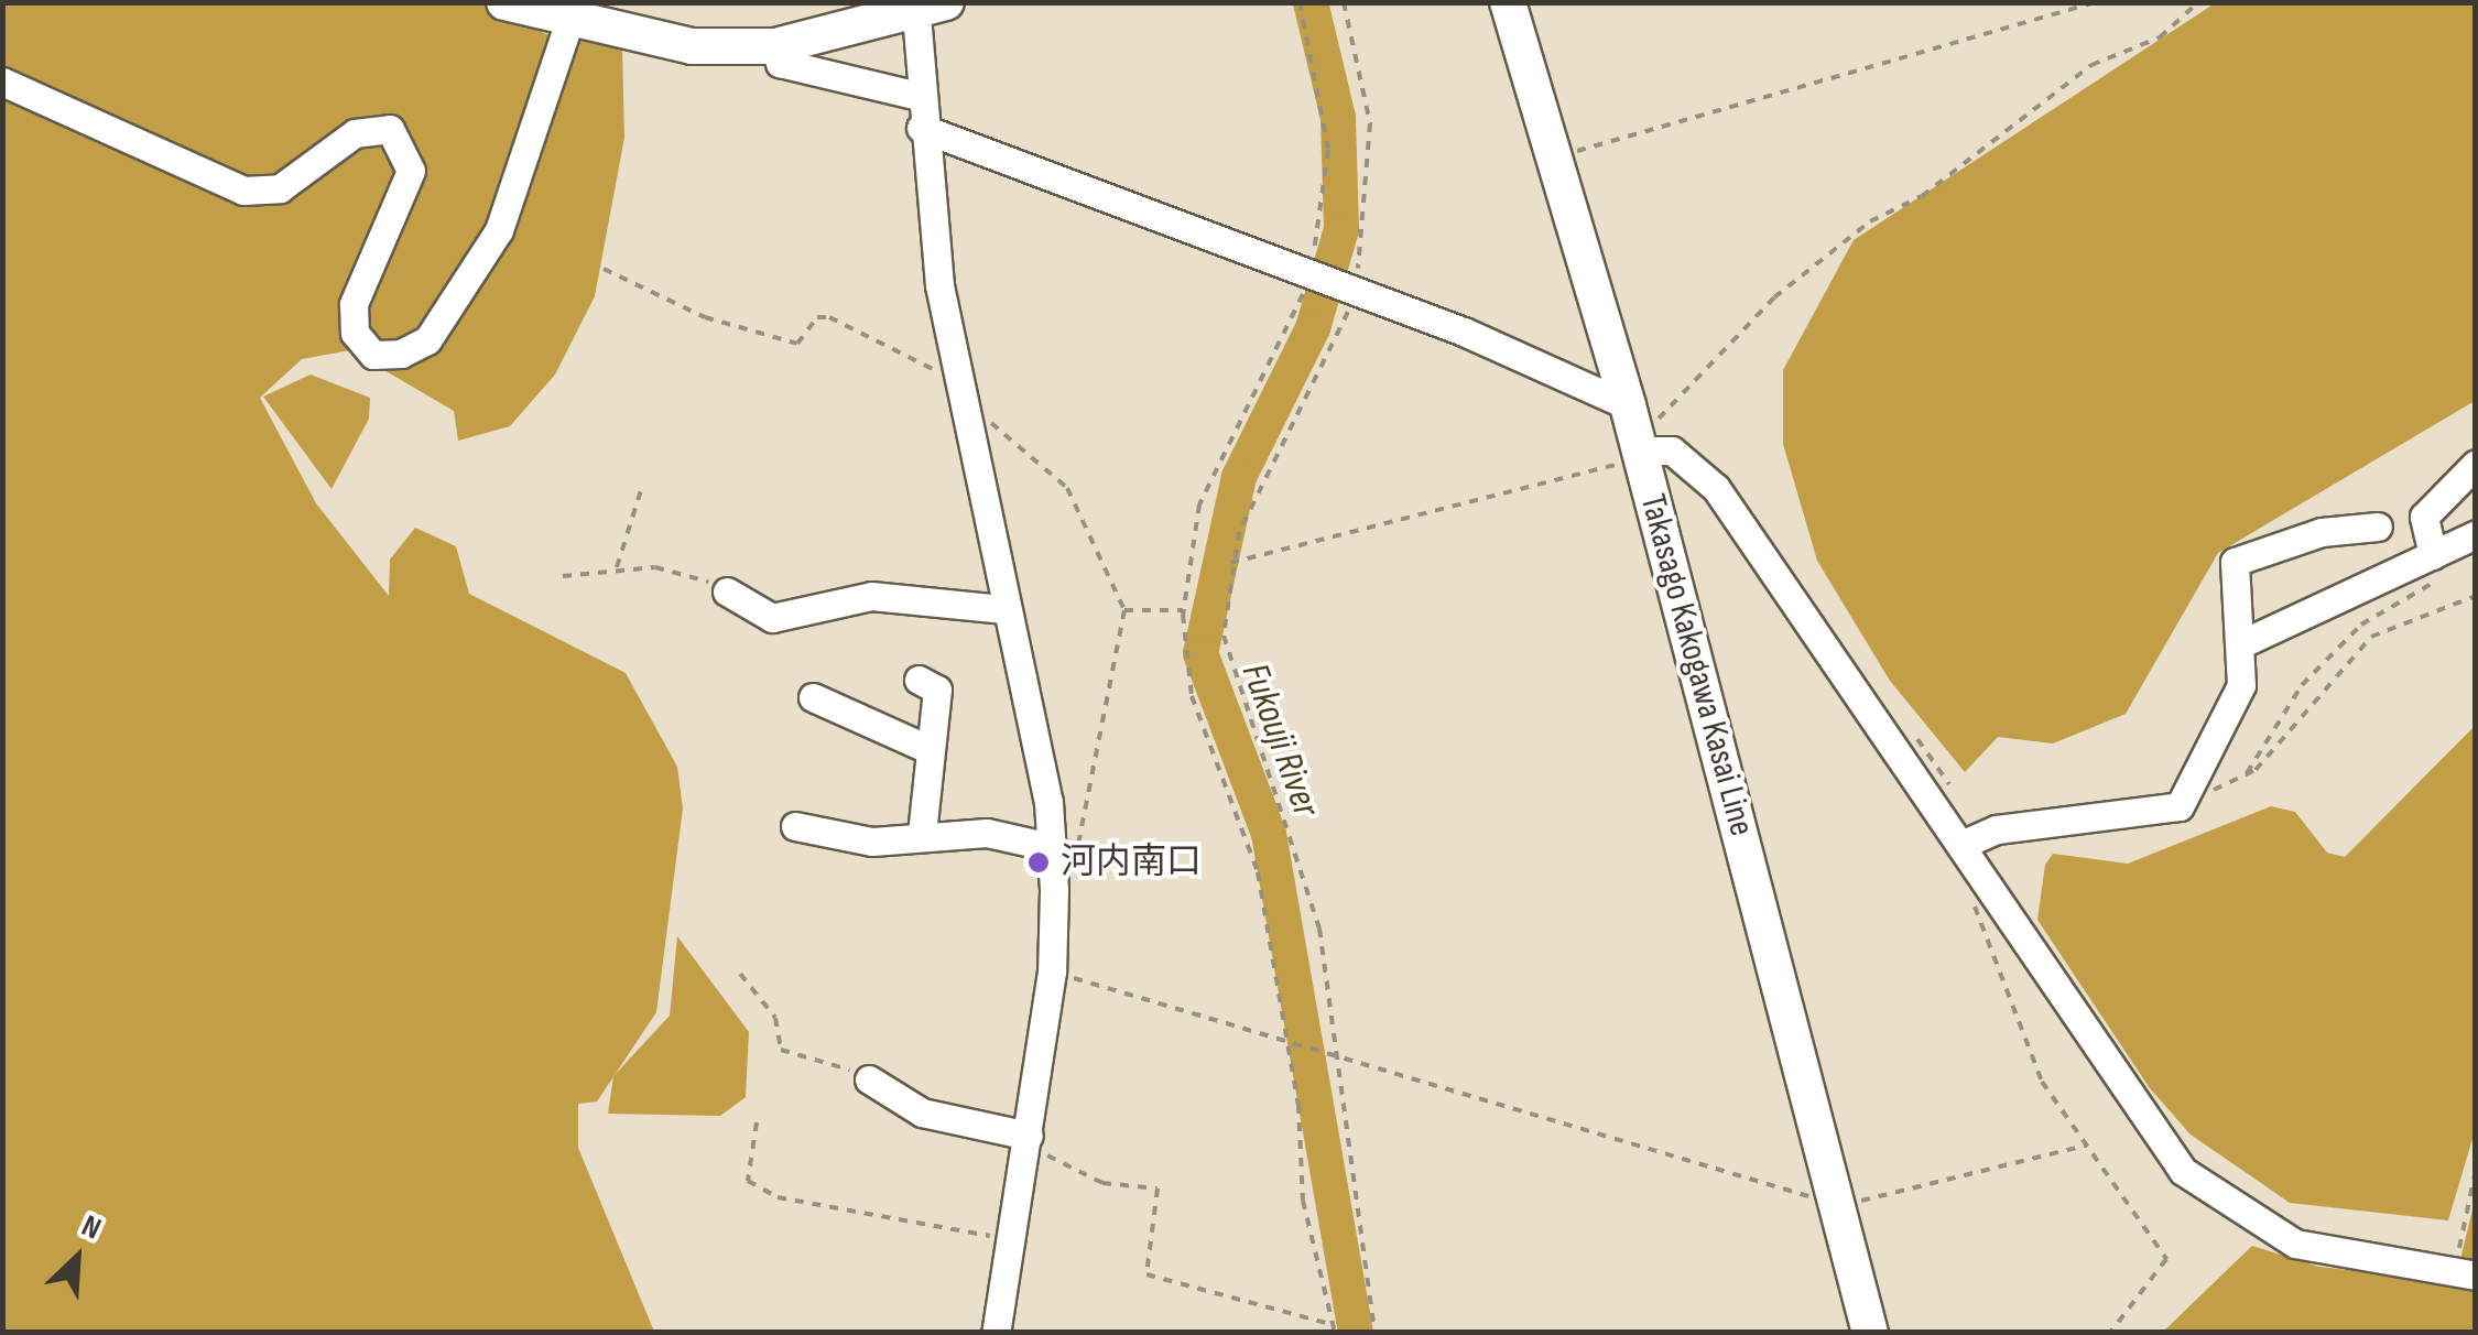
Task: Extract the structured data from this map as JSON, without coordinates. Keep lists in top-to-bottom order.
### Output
{
  "streets": {
    "main road": ["Takasago Kakogawa Kasai Line"]
  },
  "water": ["Fukouji River"],
  "places": ["河内南口"],
  "north": "top right"
}
